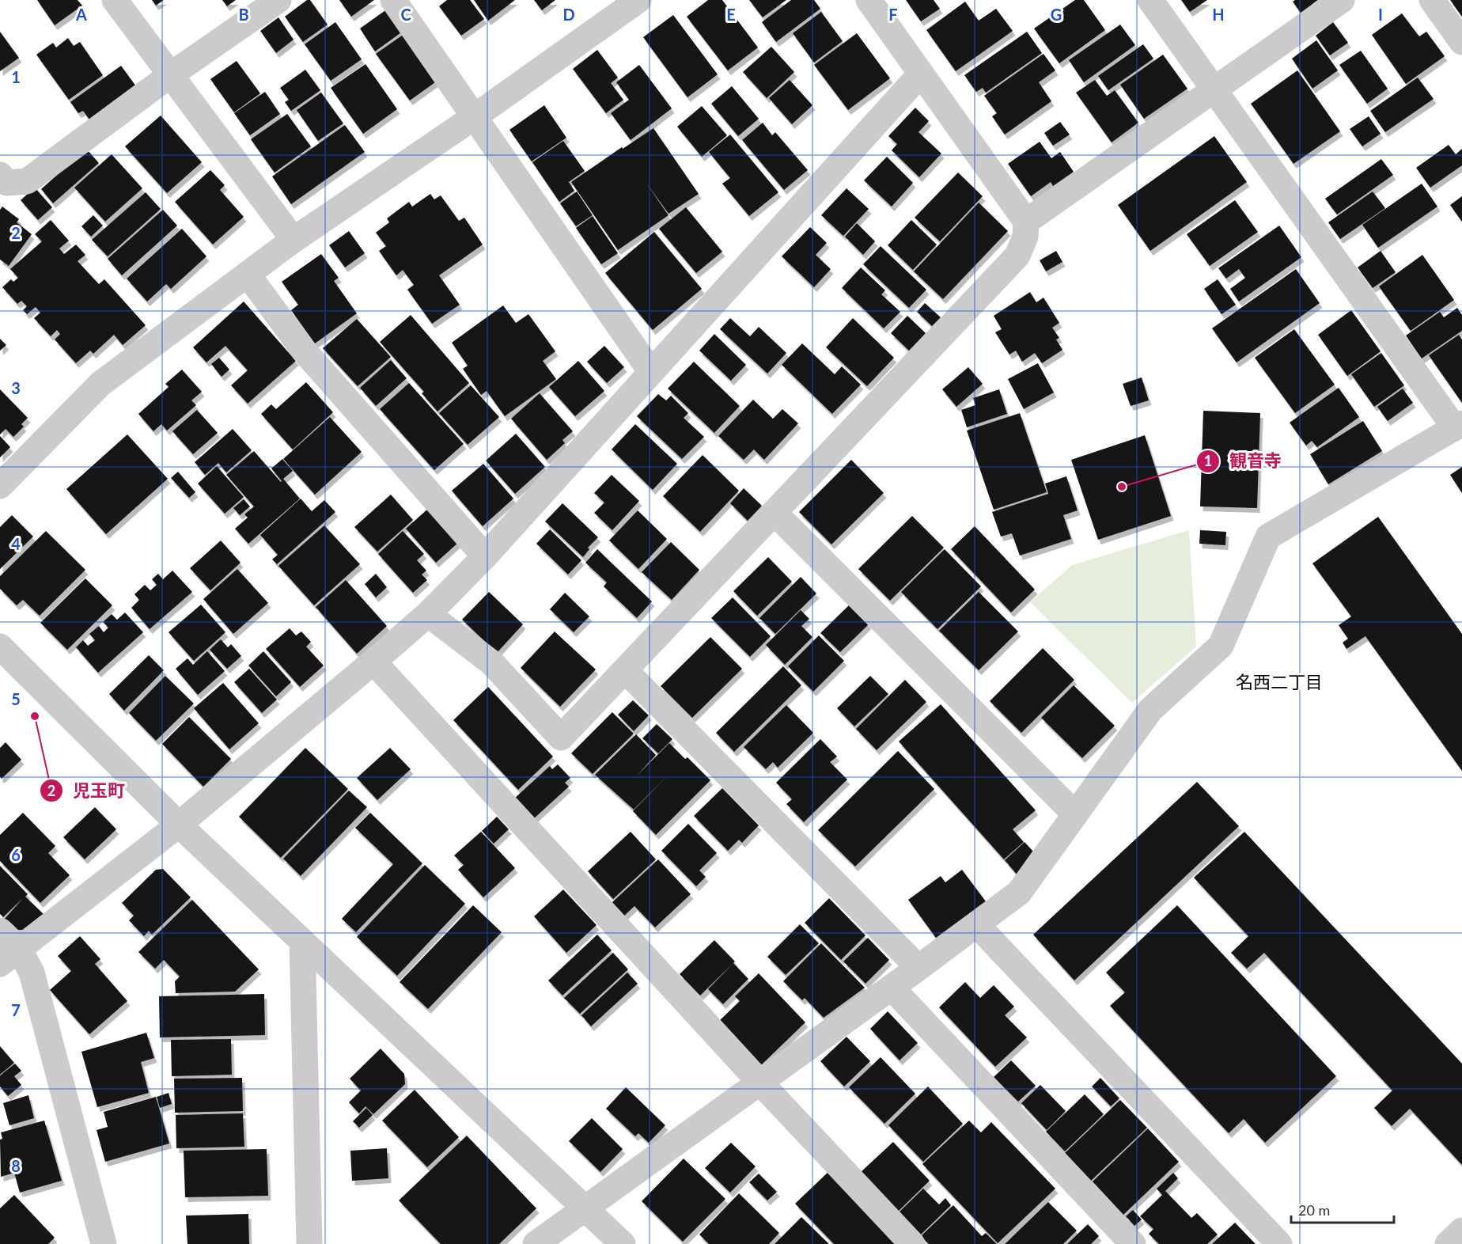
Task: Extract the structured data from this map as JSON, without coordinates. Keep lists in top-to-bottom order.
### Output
{
  "districts": ["名西二丁目"],
  "places": ["観音寺", "児玉町"],
  "scale_bar": "20 m",
  "grid": {
    "columns": [
      "A",
      "B",
      "C",
      "D",
      "E",
      "F",
      "G",
      "H",
      "I"
    ],
    "rows": [
      "1",
      "2",
      "3",
      "4",
      "5",
      "6",
      "7",
      "8"
    ]
  }
}
